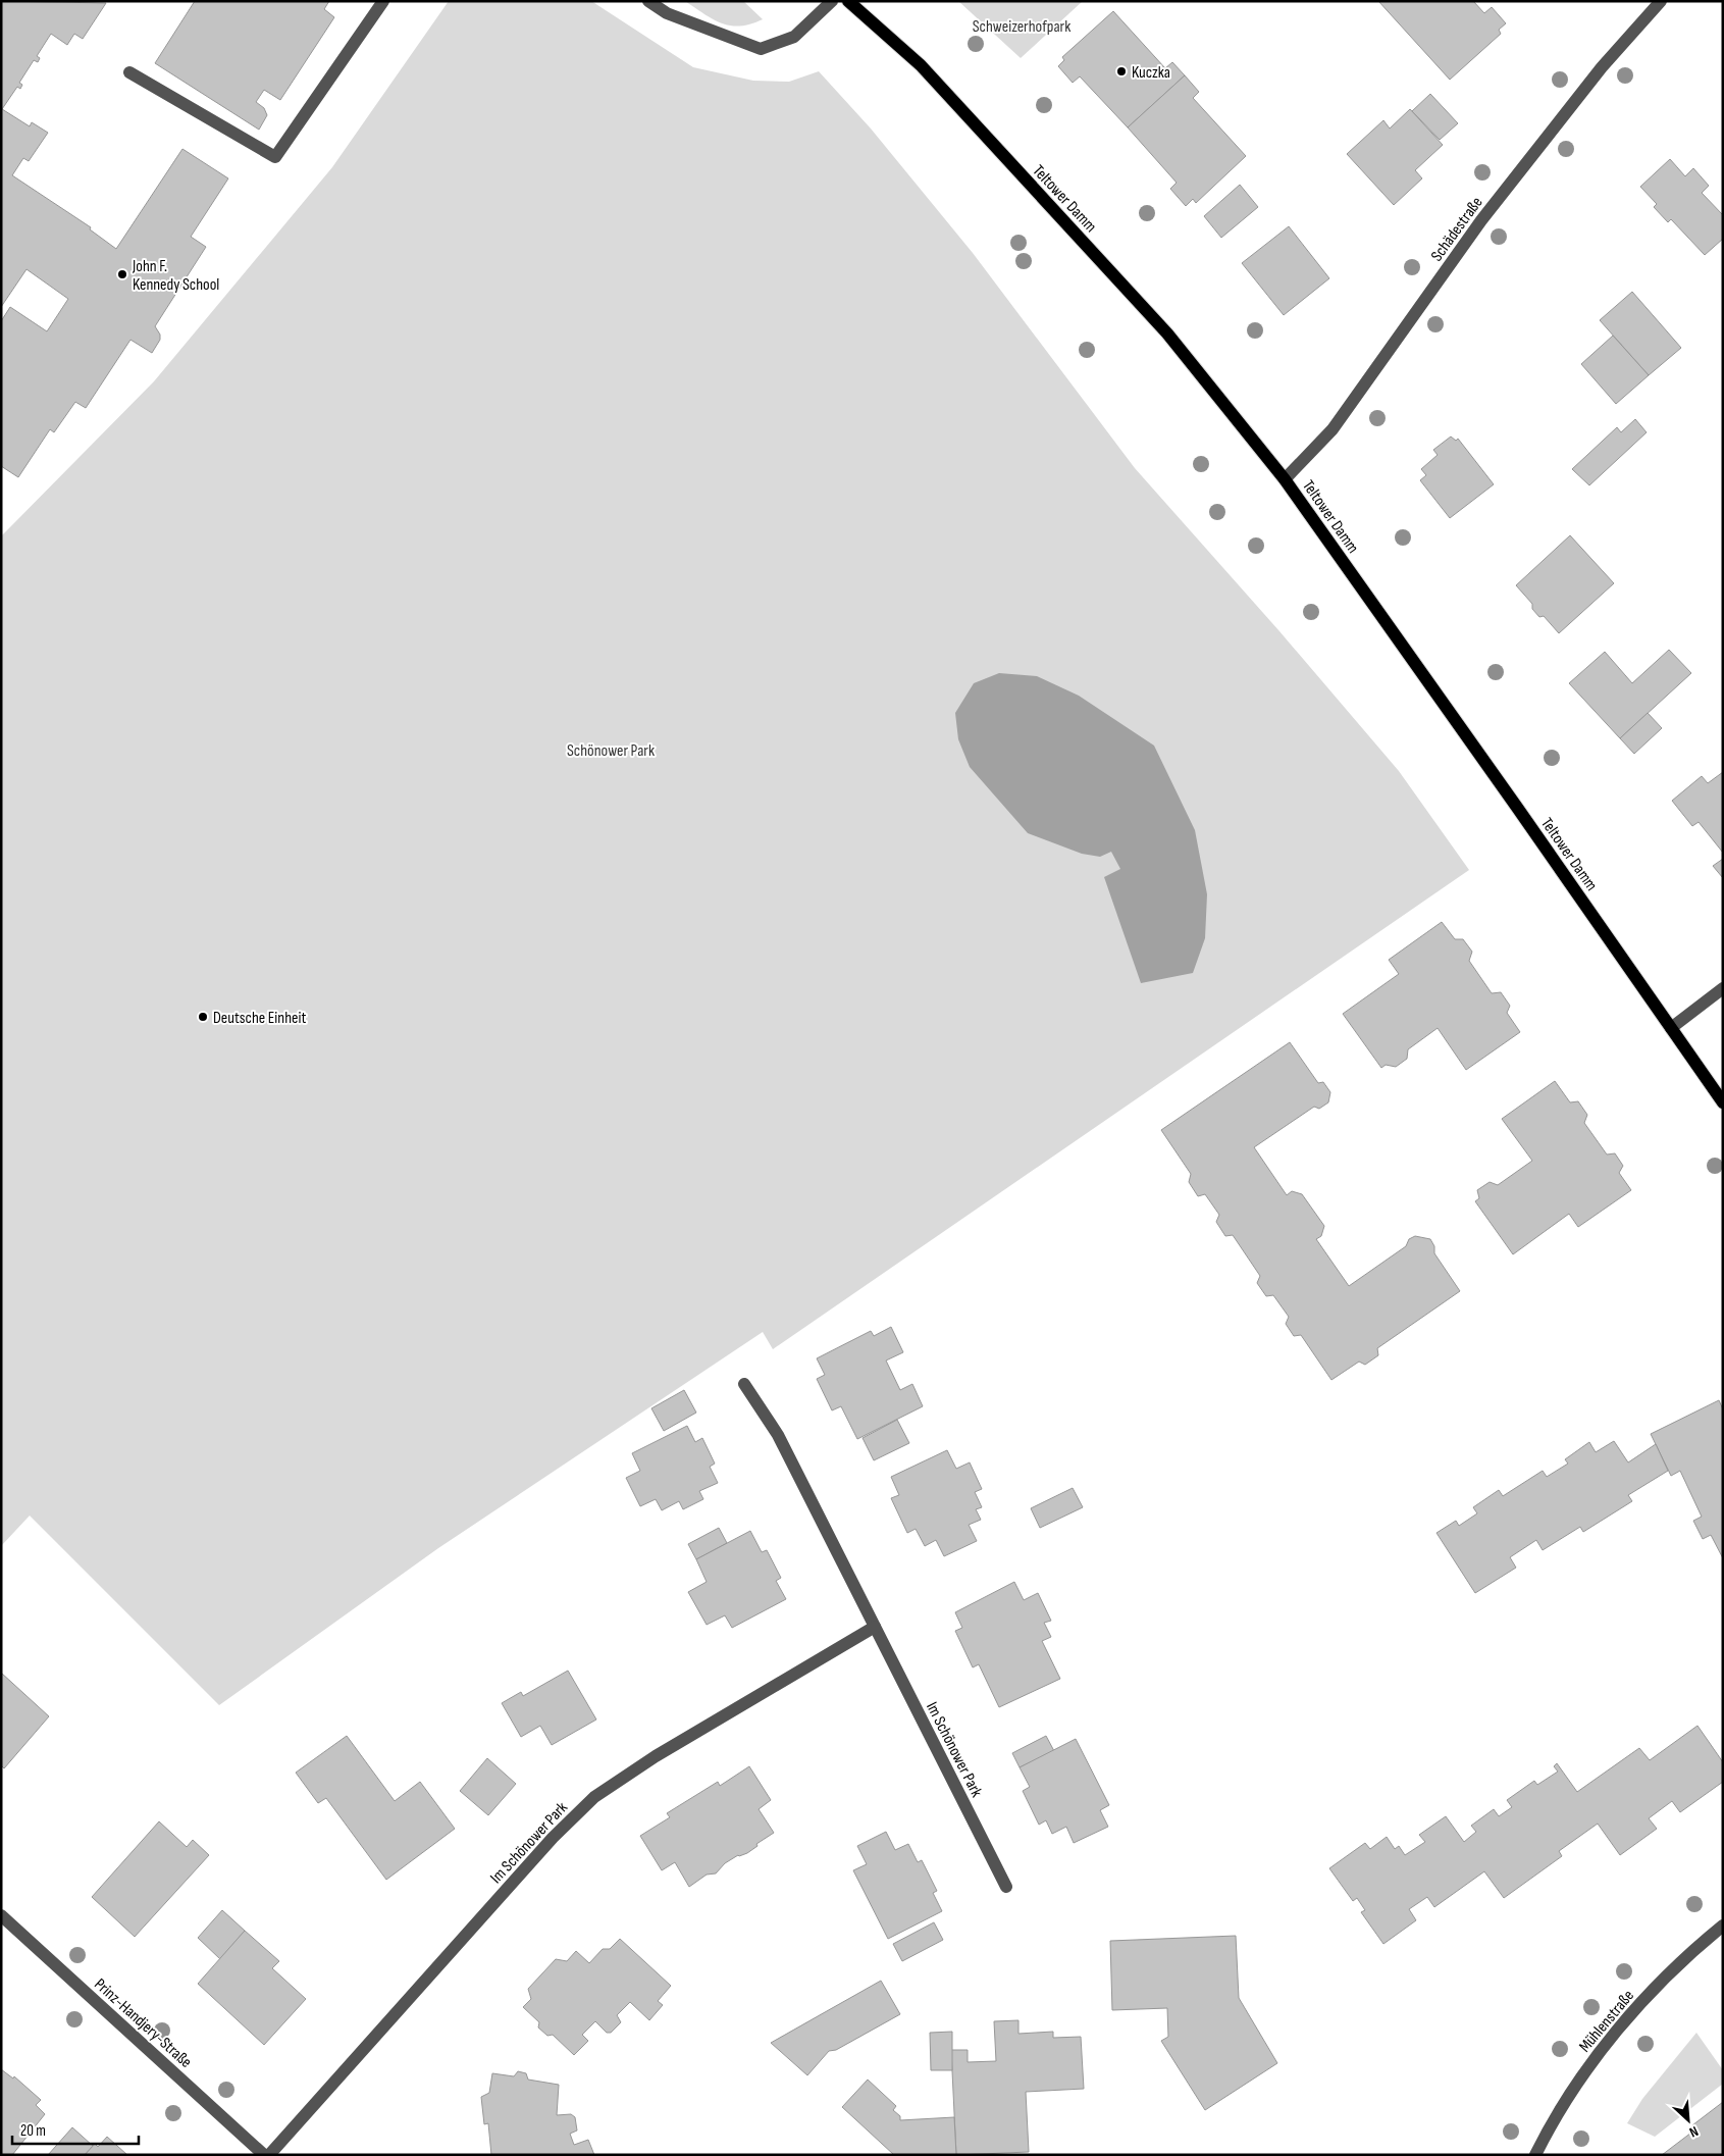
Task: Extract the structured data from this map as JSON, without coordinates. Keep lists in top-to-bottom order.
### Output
{
  "streets": {
    "main road": ["Teltower Damm"],
    "street": [
      "Schädestraße",
      "Im Schönower Park",
      "Mühlenstraße",
      "Prinz-Handjery-Straße"
    ]
  },
  "crossings": [
    ["Teltower Damm", "Schädestraße"]
  ],
  "parks": ["Schweizerhofpark", "Schönower Park"],
  "places": ["Kuczka", "John F. Kennedy School", "Deutsche Einheit"],
  "scale_bar": "20 m",
  "north": "bottom right"
}
